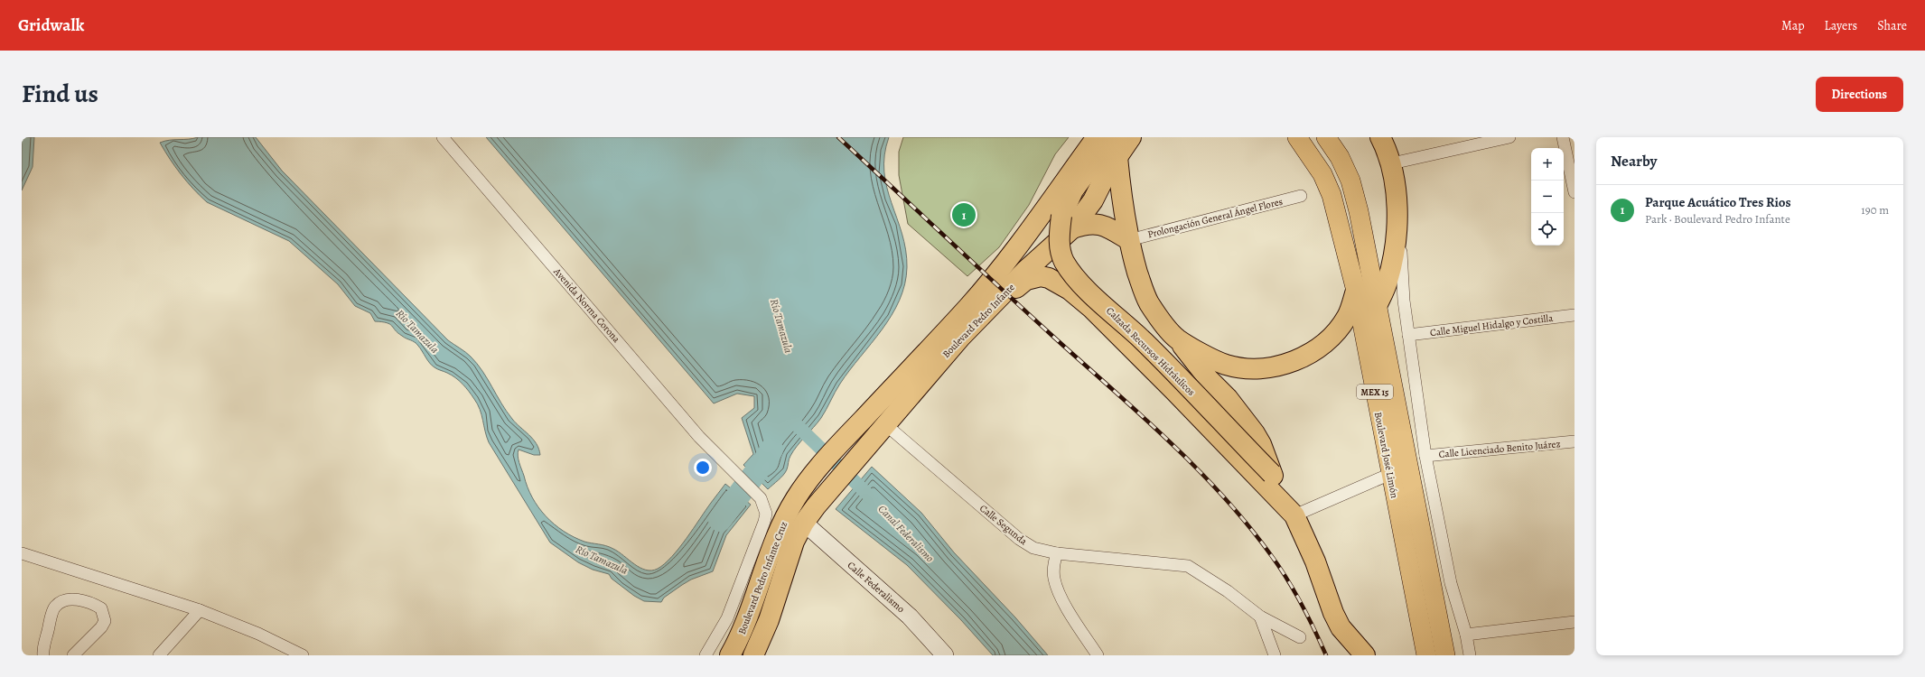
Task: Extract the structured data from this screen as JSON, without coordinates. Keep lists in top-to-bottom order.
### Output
{
  "streets": {
    "highway": ["Boulevard Pedro Infante", "Calzada Recursos Hidráulicos", "Boulevard Pedro Infante Cruz"],
    "main road": ["MEX 15", "Boulevard José Limón", "Calle Federalismo"],
    "street": [
      "Prolongación General Ángel Flores",
      "Avenida Norma Corona",
      "Calle Miguel Hidalgo y Costilla",
      "Calle Licenciado Benito Juárez",
      "Calle Segunda"
    ]
  },
  "crossings": [
    ["Boulevard Pedro Infante", "Calzada Recursos Hidráulicos"],
    ["Boulevard Pedro Infante", "Calle Segunda"],
    ["Boulevard Pedro Infante", "Boulevard Pedro Infante Cruz"],
    ["Boulevard Pedro Infante Cruz", "Calle Federalismo"]
  ],
  "water": ["Río Tamazula", "Canal Federalismo"],
  "page": {
    "header": "Gridwalk",
    "nav": ["Map", "Layers", "Share"],
    "title": "Find us",
    "buttons": "Directions",
    "heading": "Nearby",
    "map_buttons": ["+", "−"],
    "list": [
      {
        "mark": "1",
        "name": "Parque Acuático Tres Rios",
        "note": "Park · Boulevard Pedro Infante",
        "value": "190 m"
      }
    ],
    "pins": "1"
  }
}
